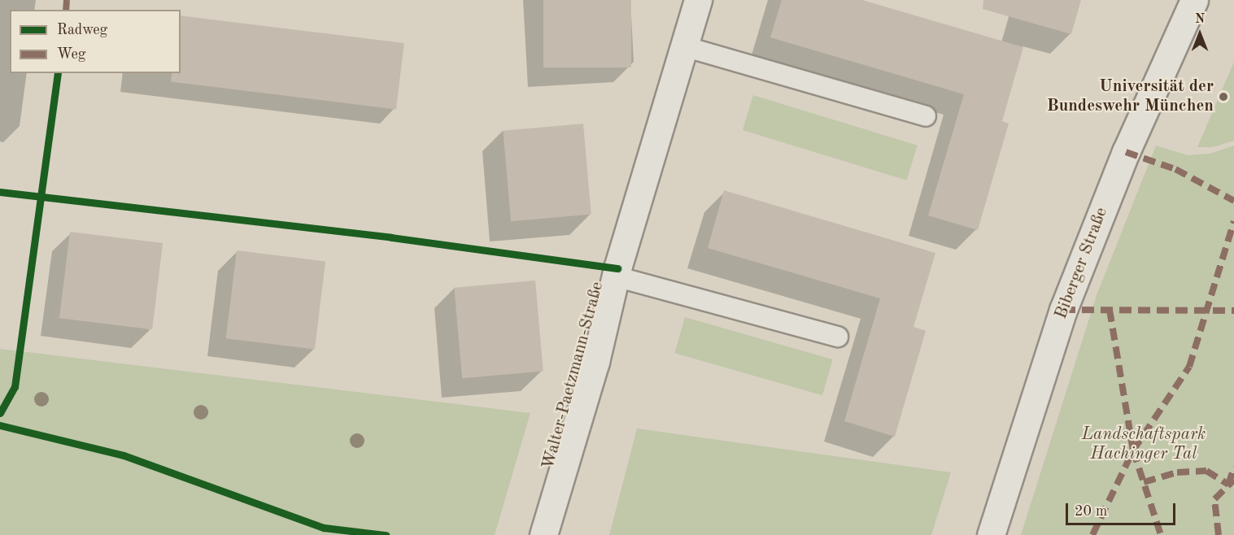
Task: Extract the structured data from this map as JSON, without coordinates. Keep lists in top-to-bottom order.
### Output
{
  "streets": {
    "street": ["Biberger Straße", "Walter-Paetzmann-Straße"]
  },
  "parks": ["Landschaftspark Hachinger Tal"],
  "places": ["Universität der Bundeswehr München"],
  "legend": ["Radweg", "Weg"],
  "scale_bar": "20 m",
  "north": "top"
}
